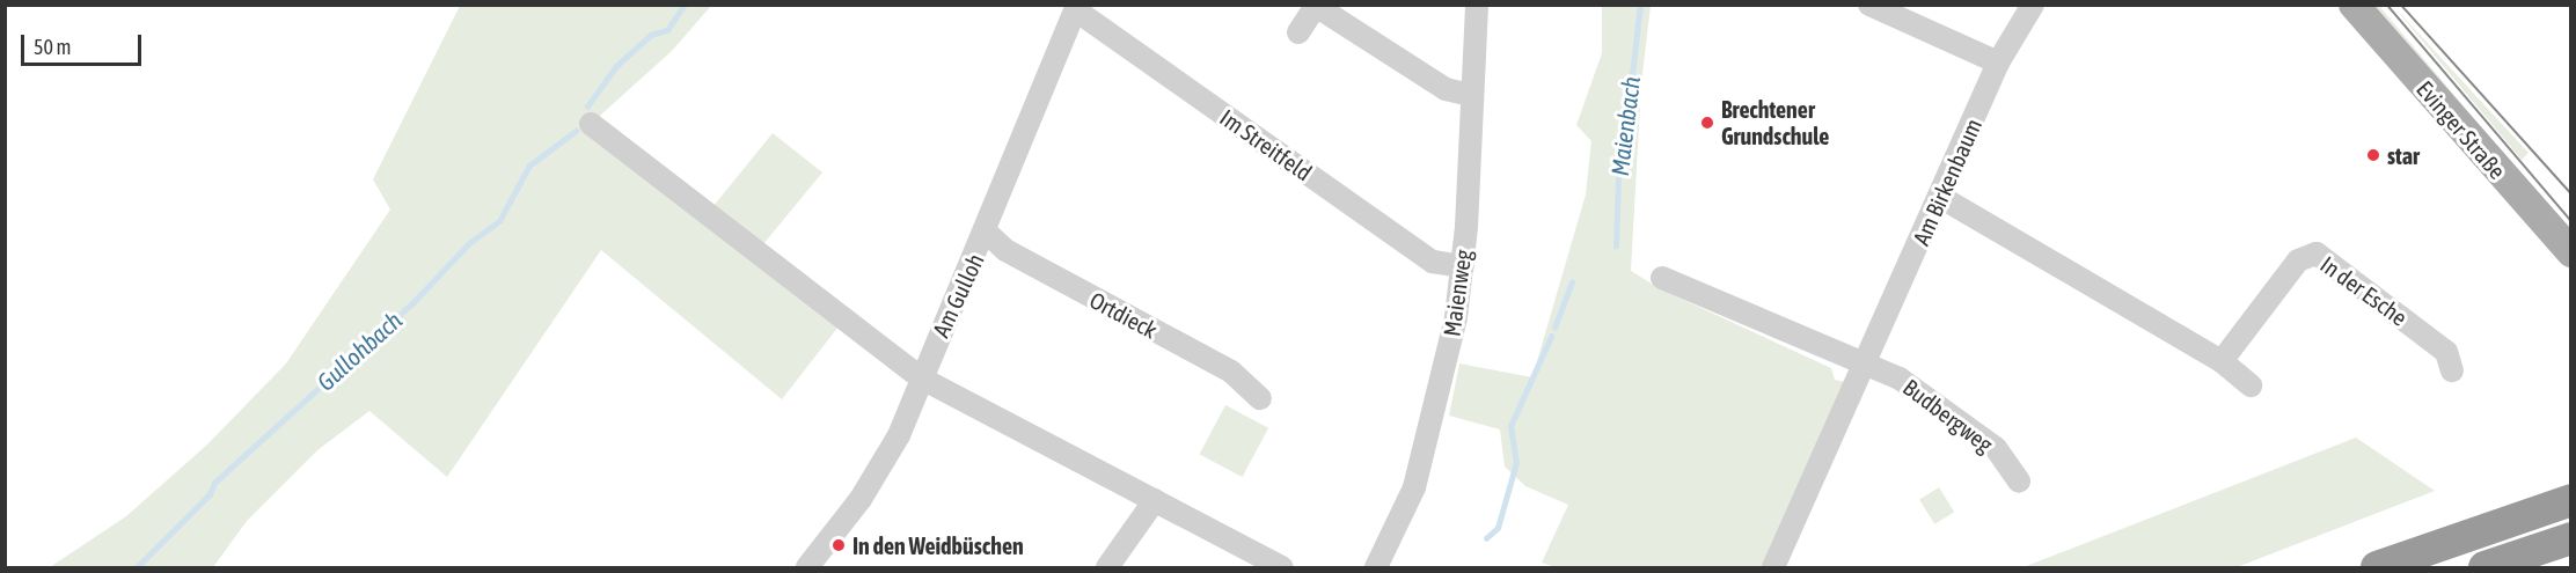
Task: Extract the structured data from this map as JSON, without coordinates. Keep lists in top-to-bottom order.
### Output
{
  "streets": {
    "main road": ["Evinger Straße"],
    "street": [
      "Im Streitfeld",
      "Am Birkenbaum",
      "In der Esche",
      "Maienweg",
      "Am Gulloh",
      "Ortdieck",
      "Budbergweg"
    ]
  },
  "crossings": [
    ["Im Streitfeld", "Maienweg"],
    ["Im Streitfeld", "Am Gulloh"],
    ["Am Birkenbaum", "Budbergweg"],
    ["Am Gulloh", "Ortdieck"]
  ],
  "water": ["Maienbach", "Gullohbach"],
  "places": ["Brechtener Grundschule", "star", "In den Weidbüschen"],
  "scale_bar": "50 m"
}
